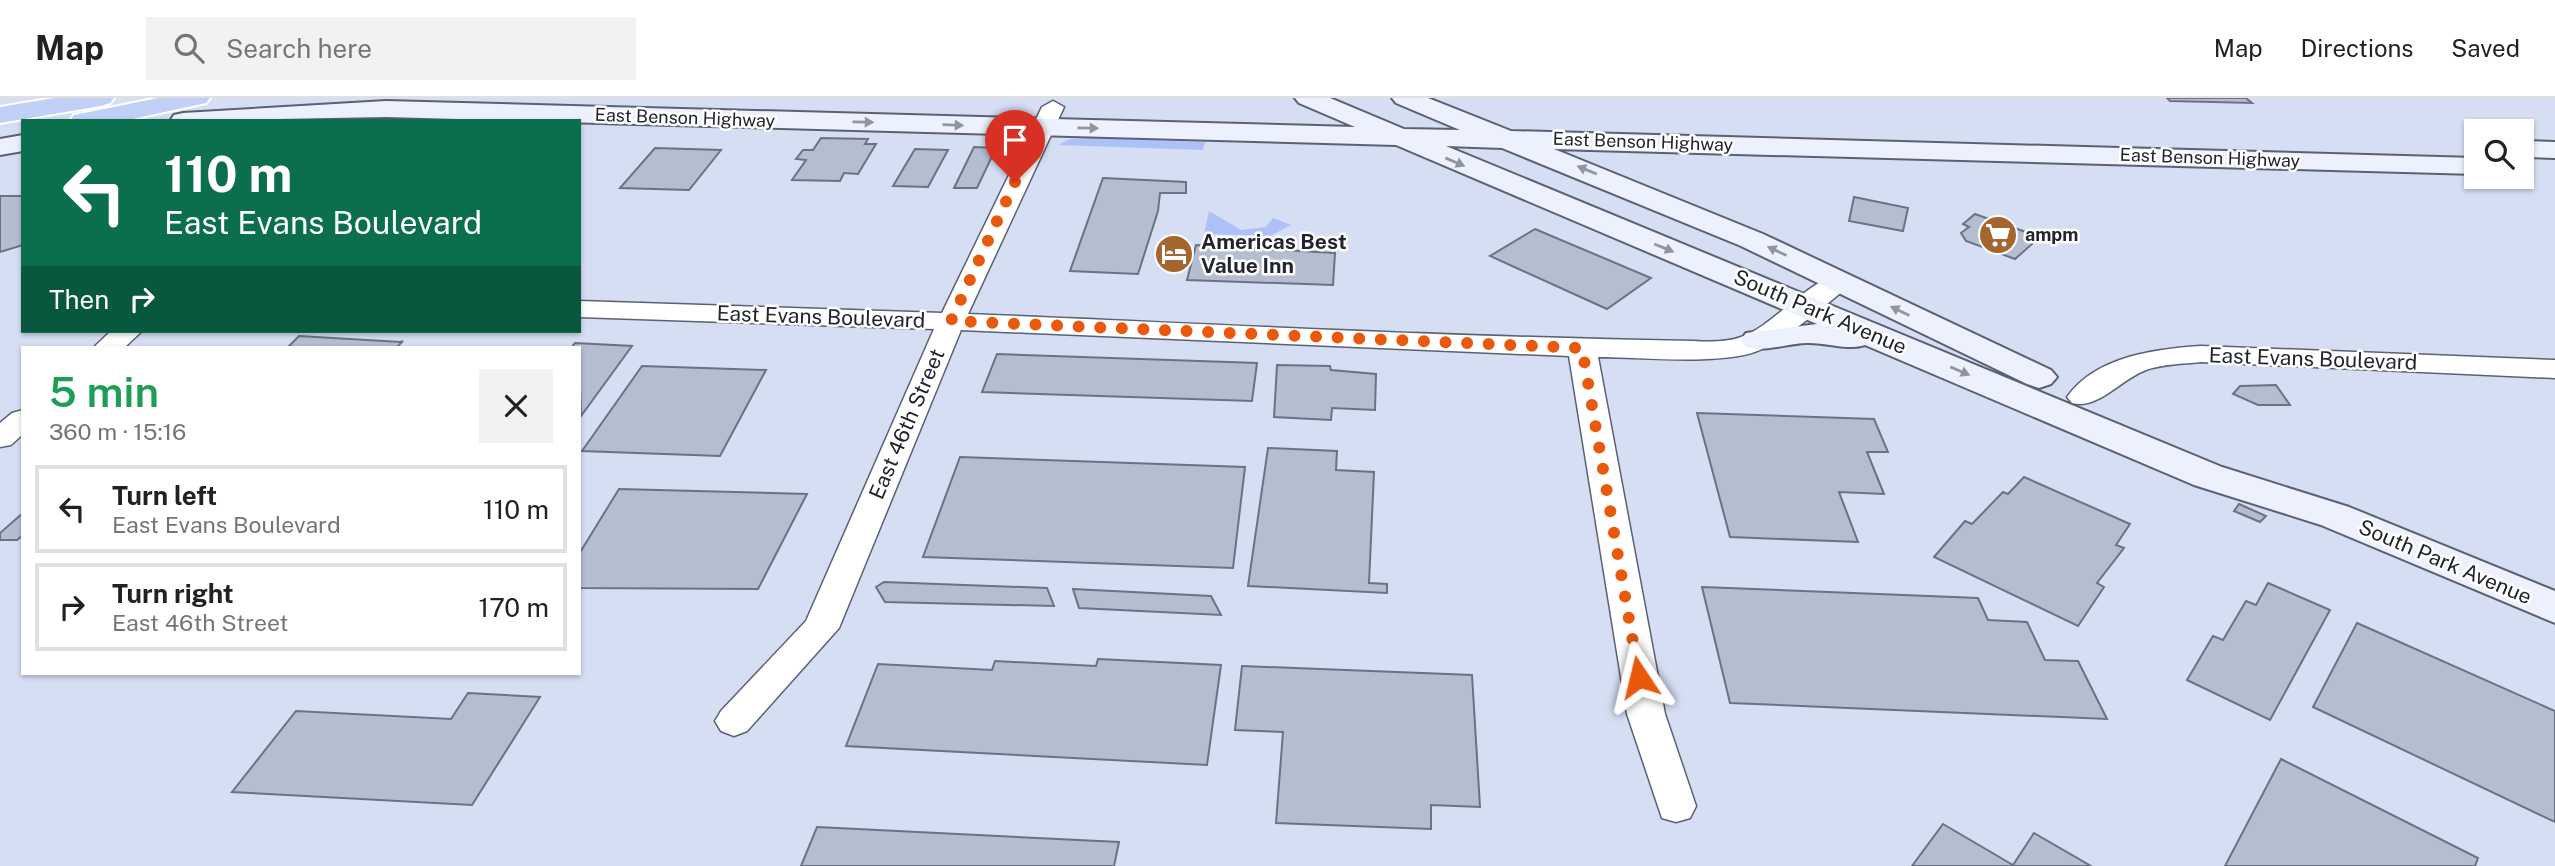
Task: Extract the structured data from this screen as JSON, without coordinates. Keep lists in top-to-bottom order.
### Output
{
  "streets": {
    "main road": ["East Benson Highway", "South Park Avenue"],
    "street": ["East Evans Boulevard", "East 46th Street"]
  },
  "crossings": [
    ["East Benson Highway", "South Park Avenue"],
    ["East Benson Highway", "East 46th Street"],
    ["South Park Avenue", "East Evans Boulevard"],
    ["East Evans Boulevard", "East 46th Street"]
  ],
  "places": {
    "supermarket": ["ampm"],
    "hotel": ["Americas Best Value Inn"]
  },
  "page": {
    "header": "Map",
    "search": "Search here",
    "nav": ["Map", "Directions", "Saved"],
    "turn": ["110 m", "East Evans Boulevard"],
    "then": "Then",
    "heading": ["5 min", "360 m · 15:16"],
    "list": [
      {
        "name": "Turn left",
        "note": "East Evans Boulevard",
        "value": "110 m"
      },
      {
        "name": "Turn right",
        "note": "East 46th Street",
        "value": "170 m"
      }
    ]
  }
}
